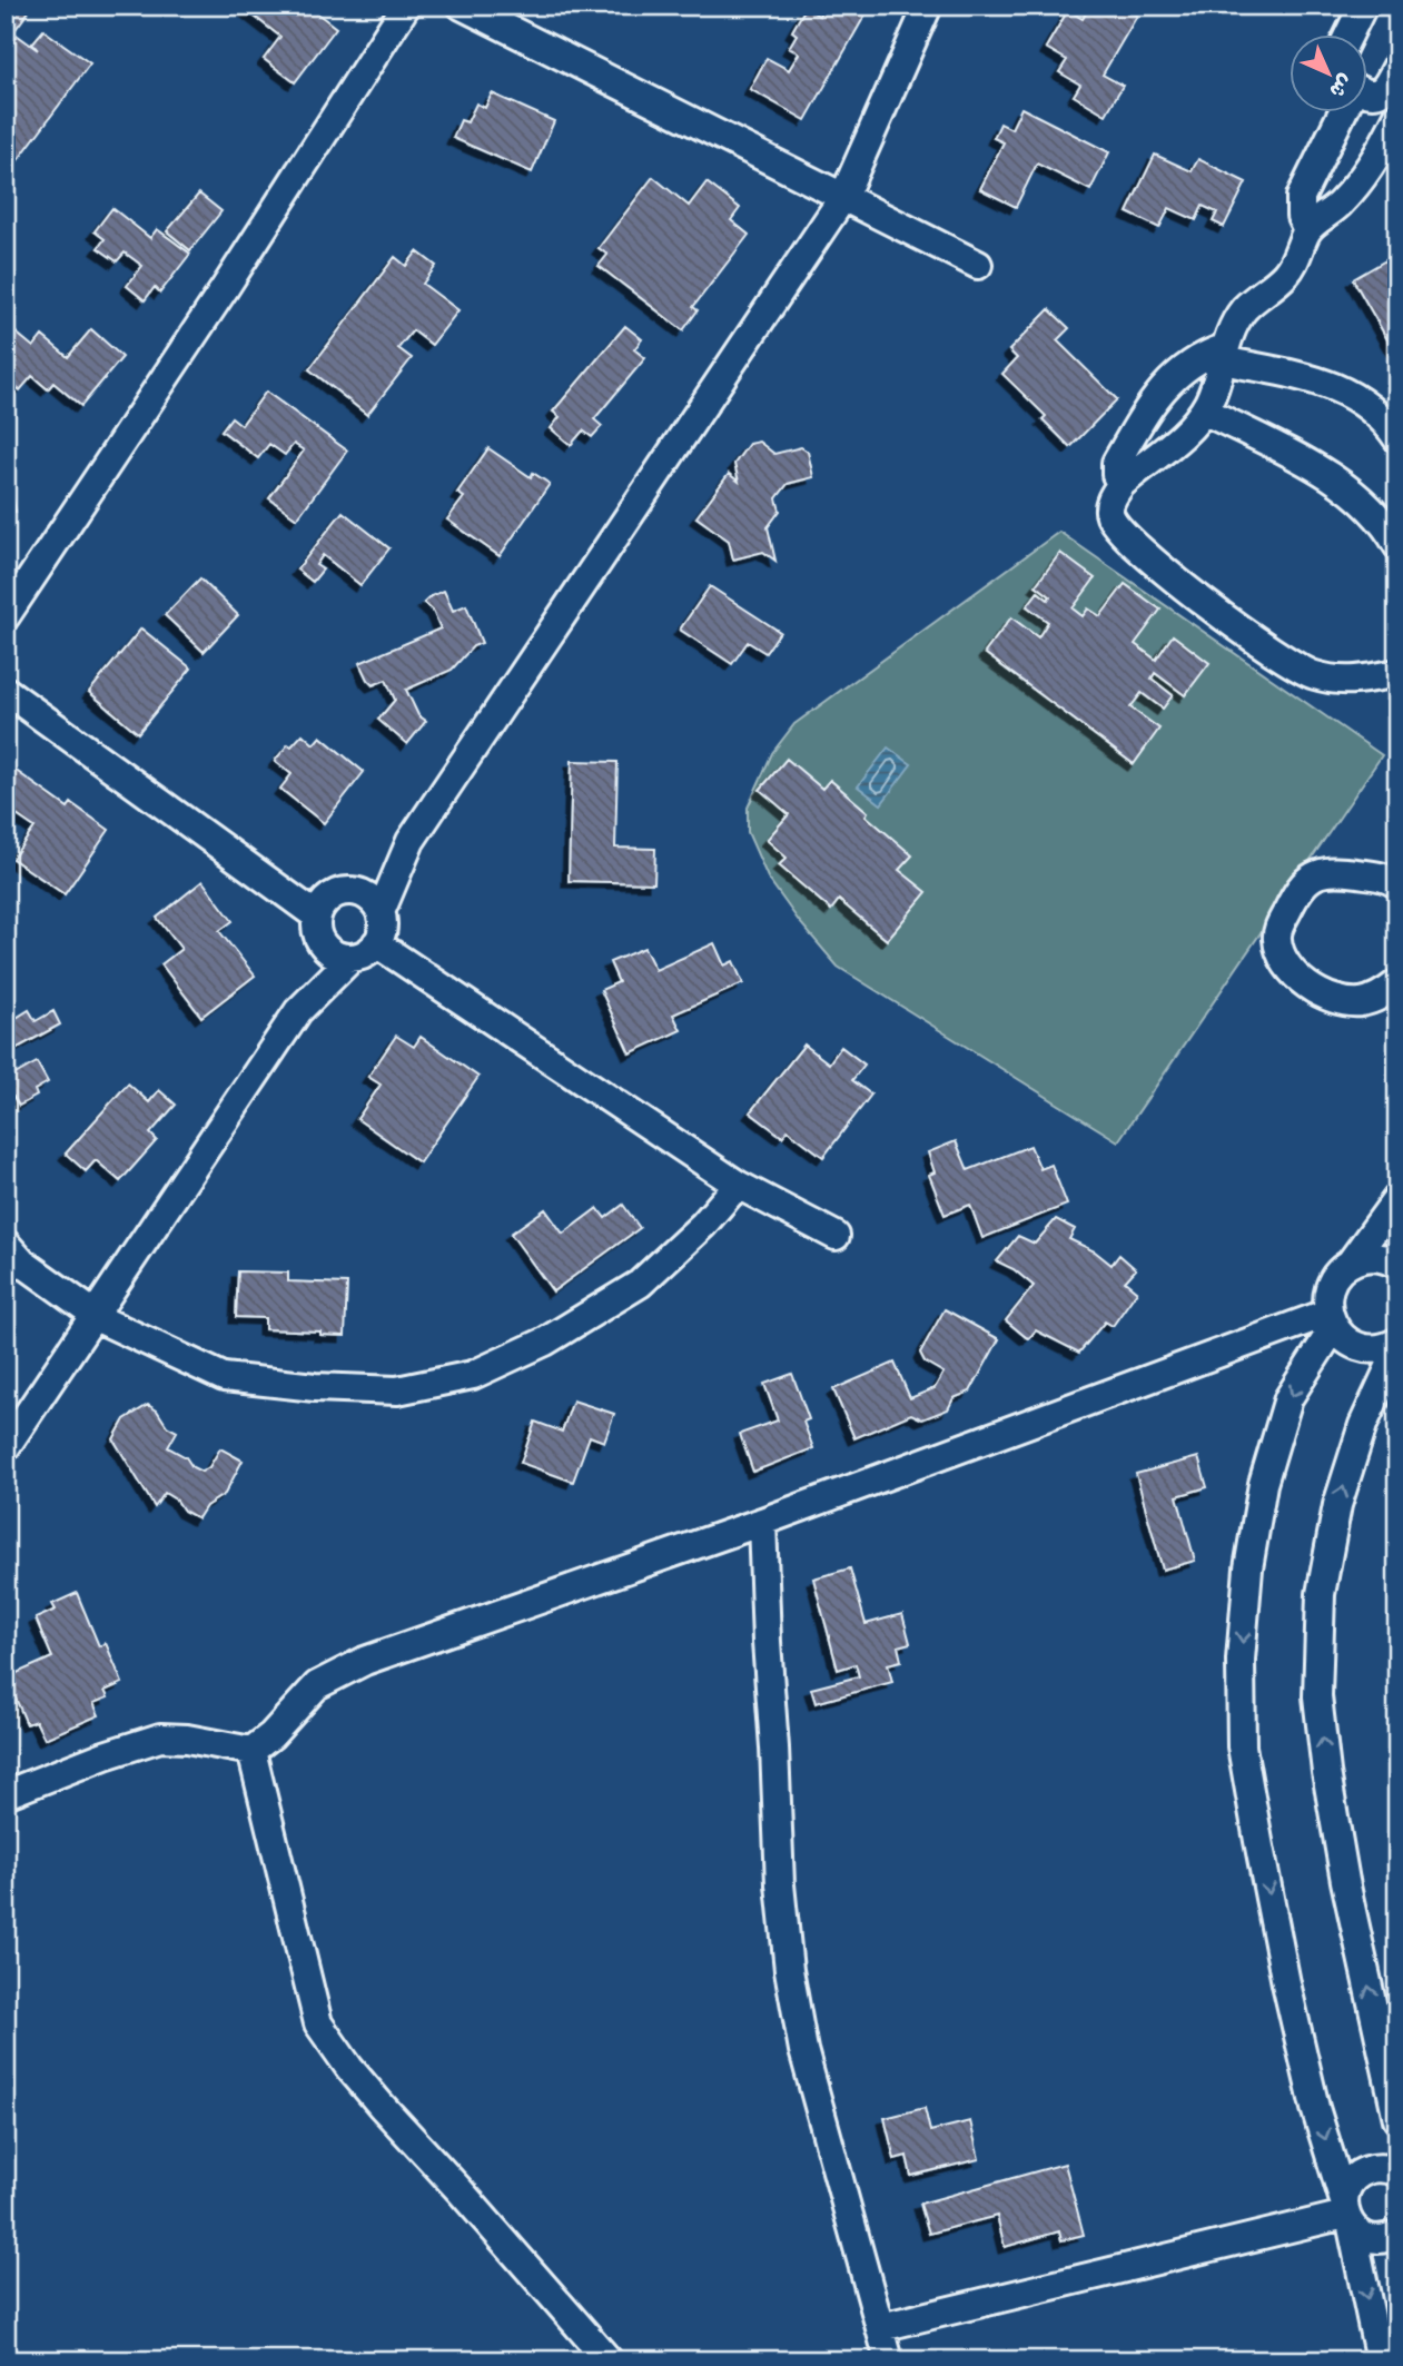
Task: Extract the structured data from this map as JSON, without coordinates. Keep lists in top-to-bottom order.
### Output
{
  "north": "bottom right"
}
